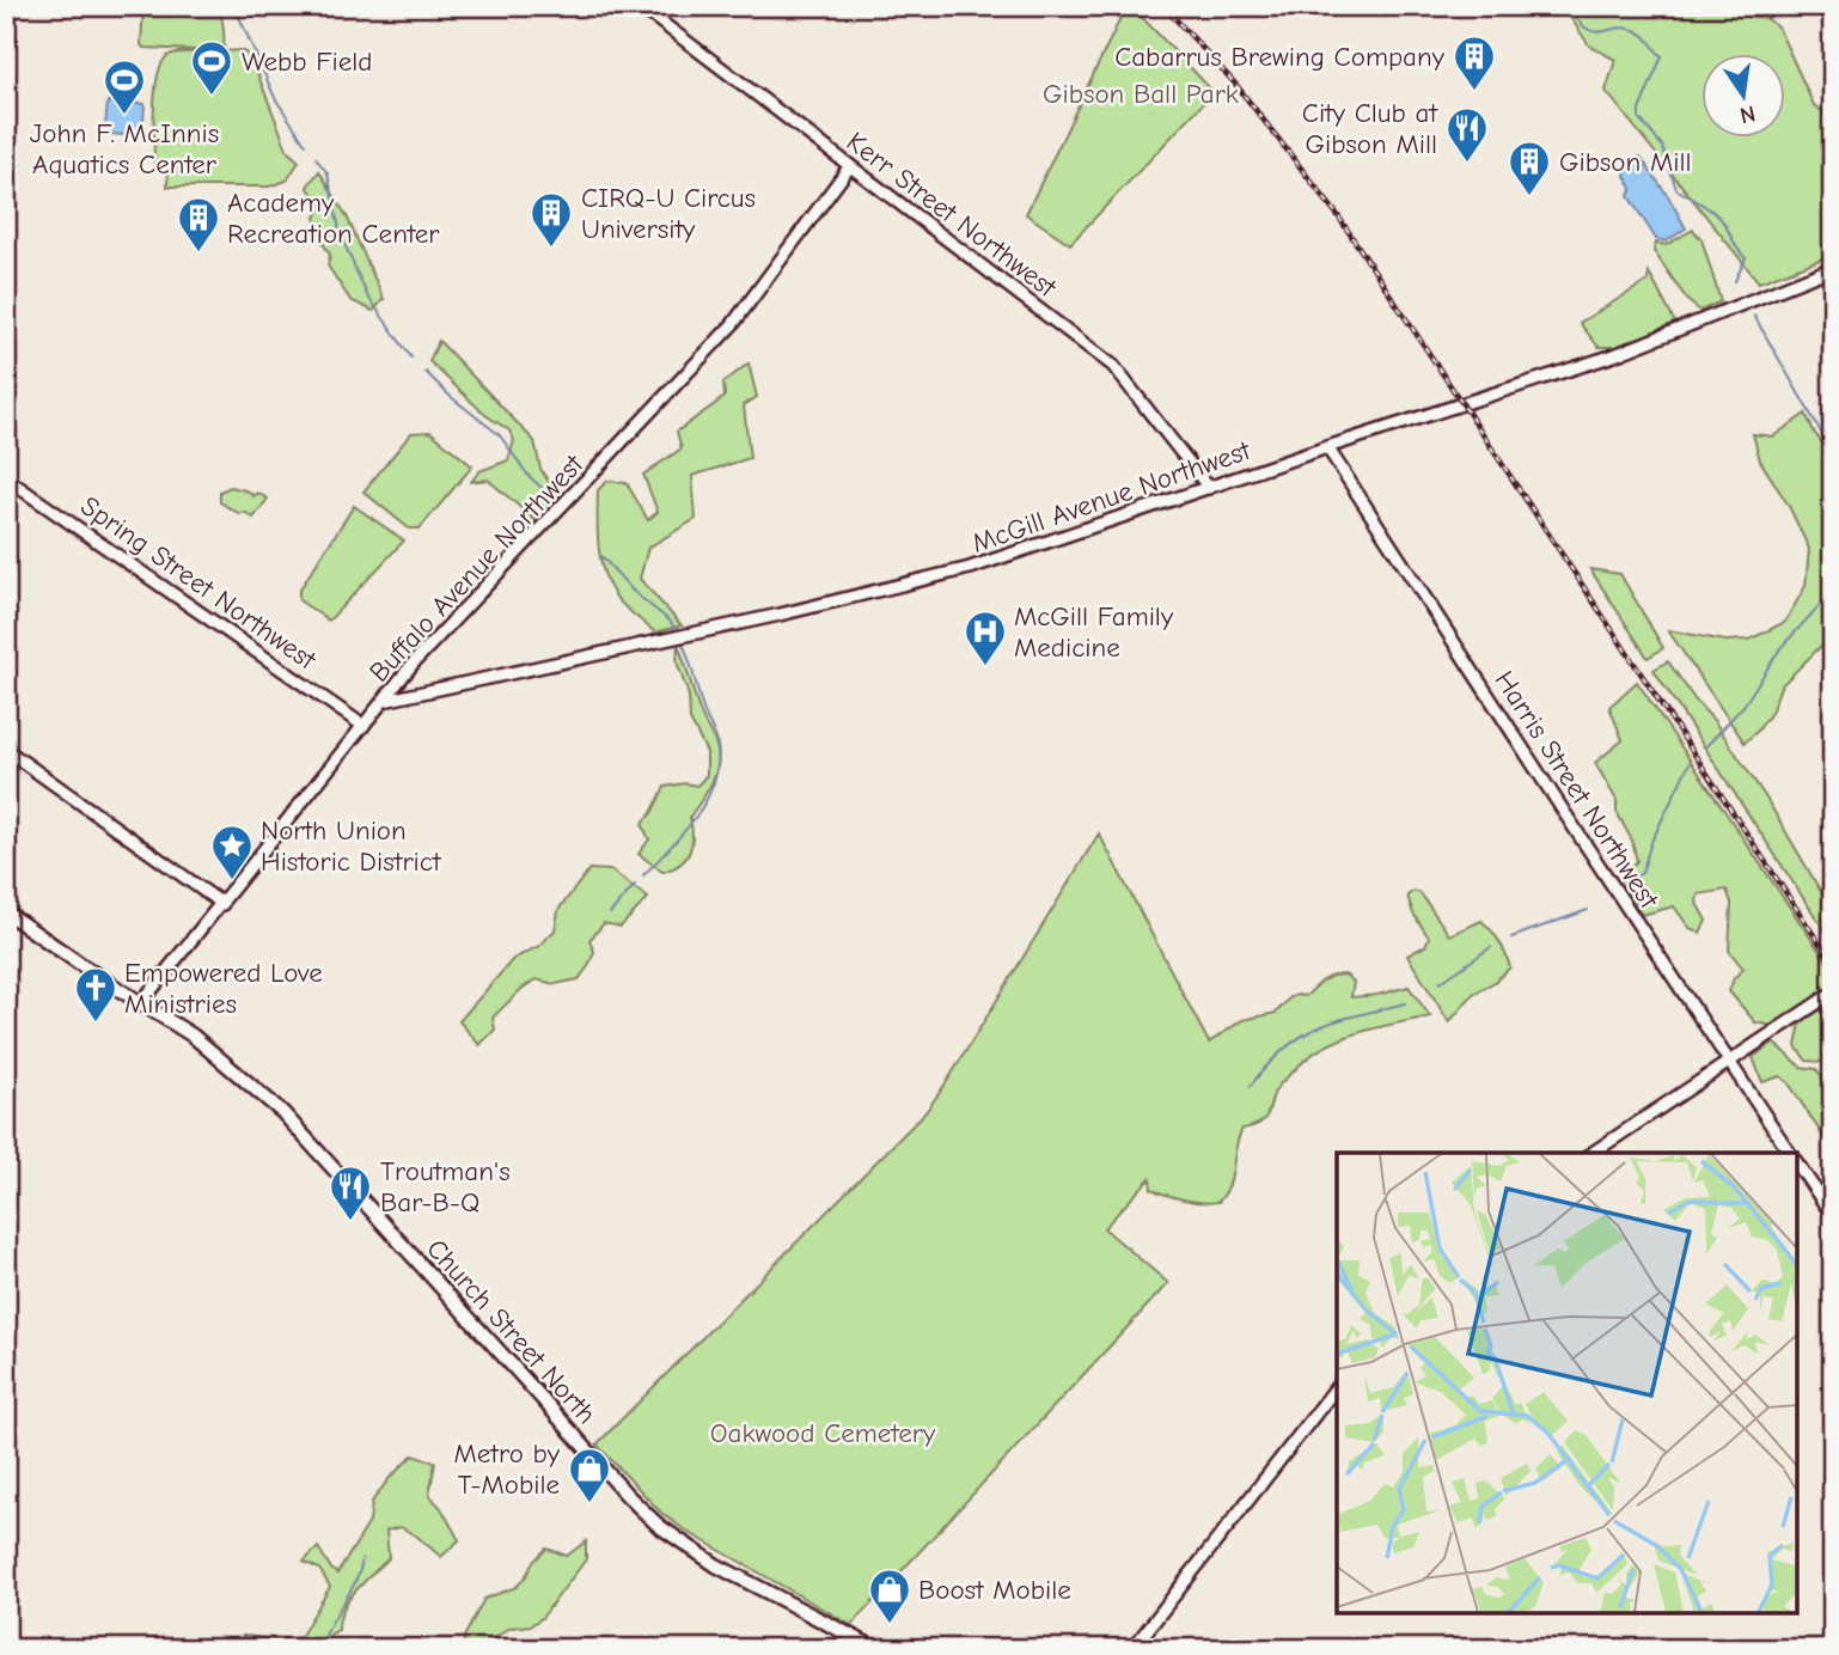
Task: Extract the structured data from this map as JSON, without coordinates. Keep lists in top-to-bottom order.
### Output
{
  "streets": {
    "main road": ["Church Street North"],
    "street": [
      "Kerr Street Northwest",
      "McGill Avenue Northwest",
      "Buffalo Avenue Northwest",
      "Spring Street Northwest",
      "Harris Street Northwest"
    ]
  },
  "crossings": [
    ["Kerr Street Northwest", "McGill Avenue Northwest"],
    ["Kerr Street Northwest", "Buffalo Avenue Northwest"],
    ["McGill Avenue Northwest", "Buffalo Avenue Northwest"],
    ["McGill Avenue Northwest", "Harris Street Northwest"],
    ["Buffalo Avenue Northwest", "Spring Street Northwest"],
    ["Buffalo Avenue Northwest", "Church Street North"]
  ],
  "parks": ["Gibson Ball Park", "Oakwood Cemetery"],
  "places": {
    "building": [
      "Cabarrus Brewing Company",
      "Gibson Mill",
      "CIRQ-U Circus University",
      "Academy Recreation Center"
    ],
    "sports": ["Webb Field", "John F. McInnis Aquatics Center"],
    "restaurant": ["City Club at Gibson Mill", "Troutman's Bar-B-Q"],
    "hospital": ["McGill Family Medicine"],
    "place": ["North Union Historic District"],
    "church": ["Empowered Love Ministries"],
    "shop": ["Metro by T-Mobile", "Boost Mobile"]
  },
  "north": "bottom"
}
